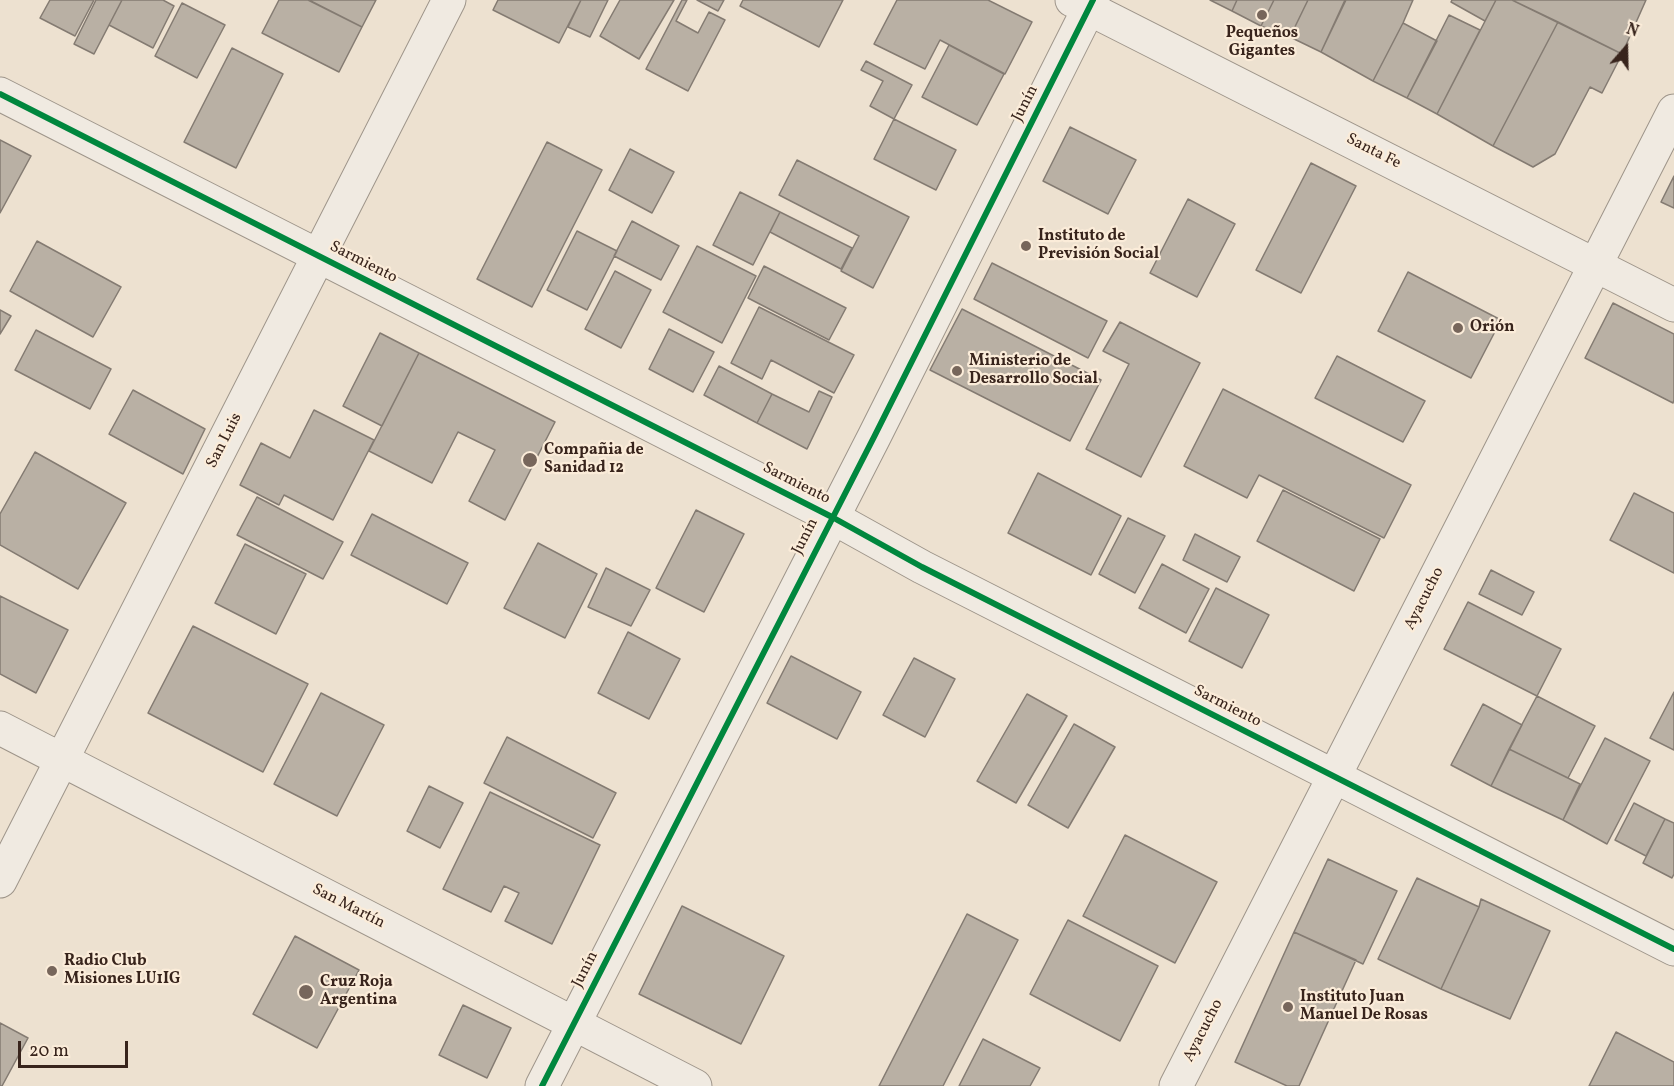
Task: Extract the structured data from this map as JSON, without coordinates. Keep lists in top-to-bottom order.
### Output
{
  "streets": {
    "street": [
      "Junín",
      "Santa Fe",
      "Sarmiento",
      "San Luis",
      "Ayacucho",
      "San Martín"
    ]
  },
  "crossings": [
    ["Junín", "Santa Fe"],
    ["Junín", "Sarmiento"],
    ["Junín", "San Martín"],
    ["Santa Fe", "Ayacucho"],
    ["Sarmiento", "San Luis"],
    ["Sarmiento", "Ayacucho"],
    ["San Luis", "San Martín"]
  ],
  "places": [
    "Pequeños Gigantes",
    "Instituto de Previsión Social",
    "Orión",
    "Ministerio de Desarrollo Social",
    "Compañia de Sanidad 12",
    "Radio Club Misiones LU1IG",
    "Cruz Roja Argentina",
    "Instituto Juan Manuel De Rosas"
  ],
  "scale_bar": "20 m",
  "north": "top"
}
